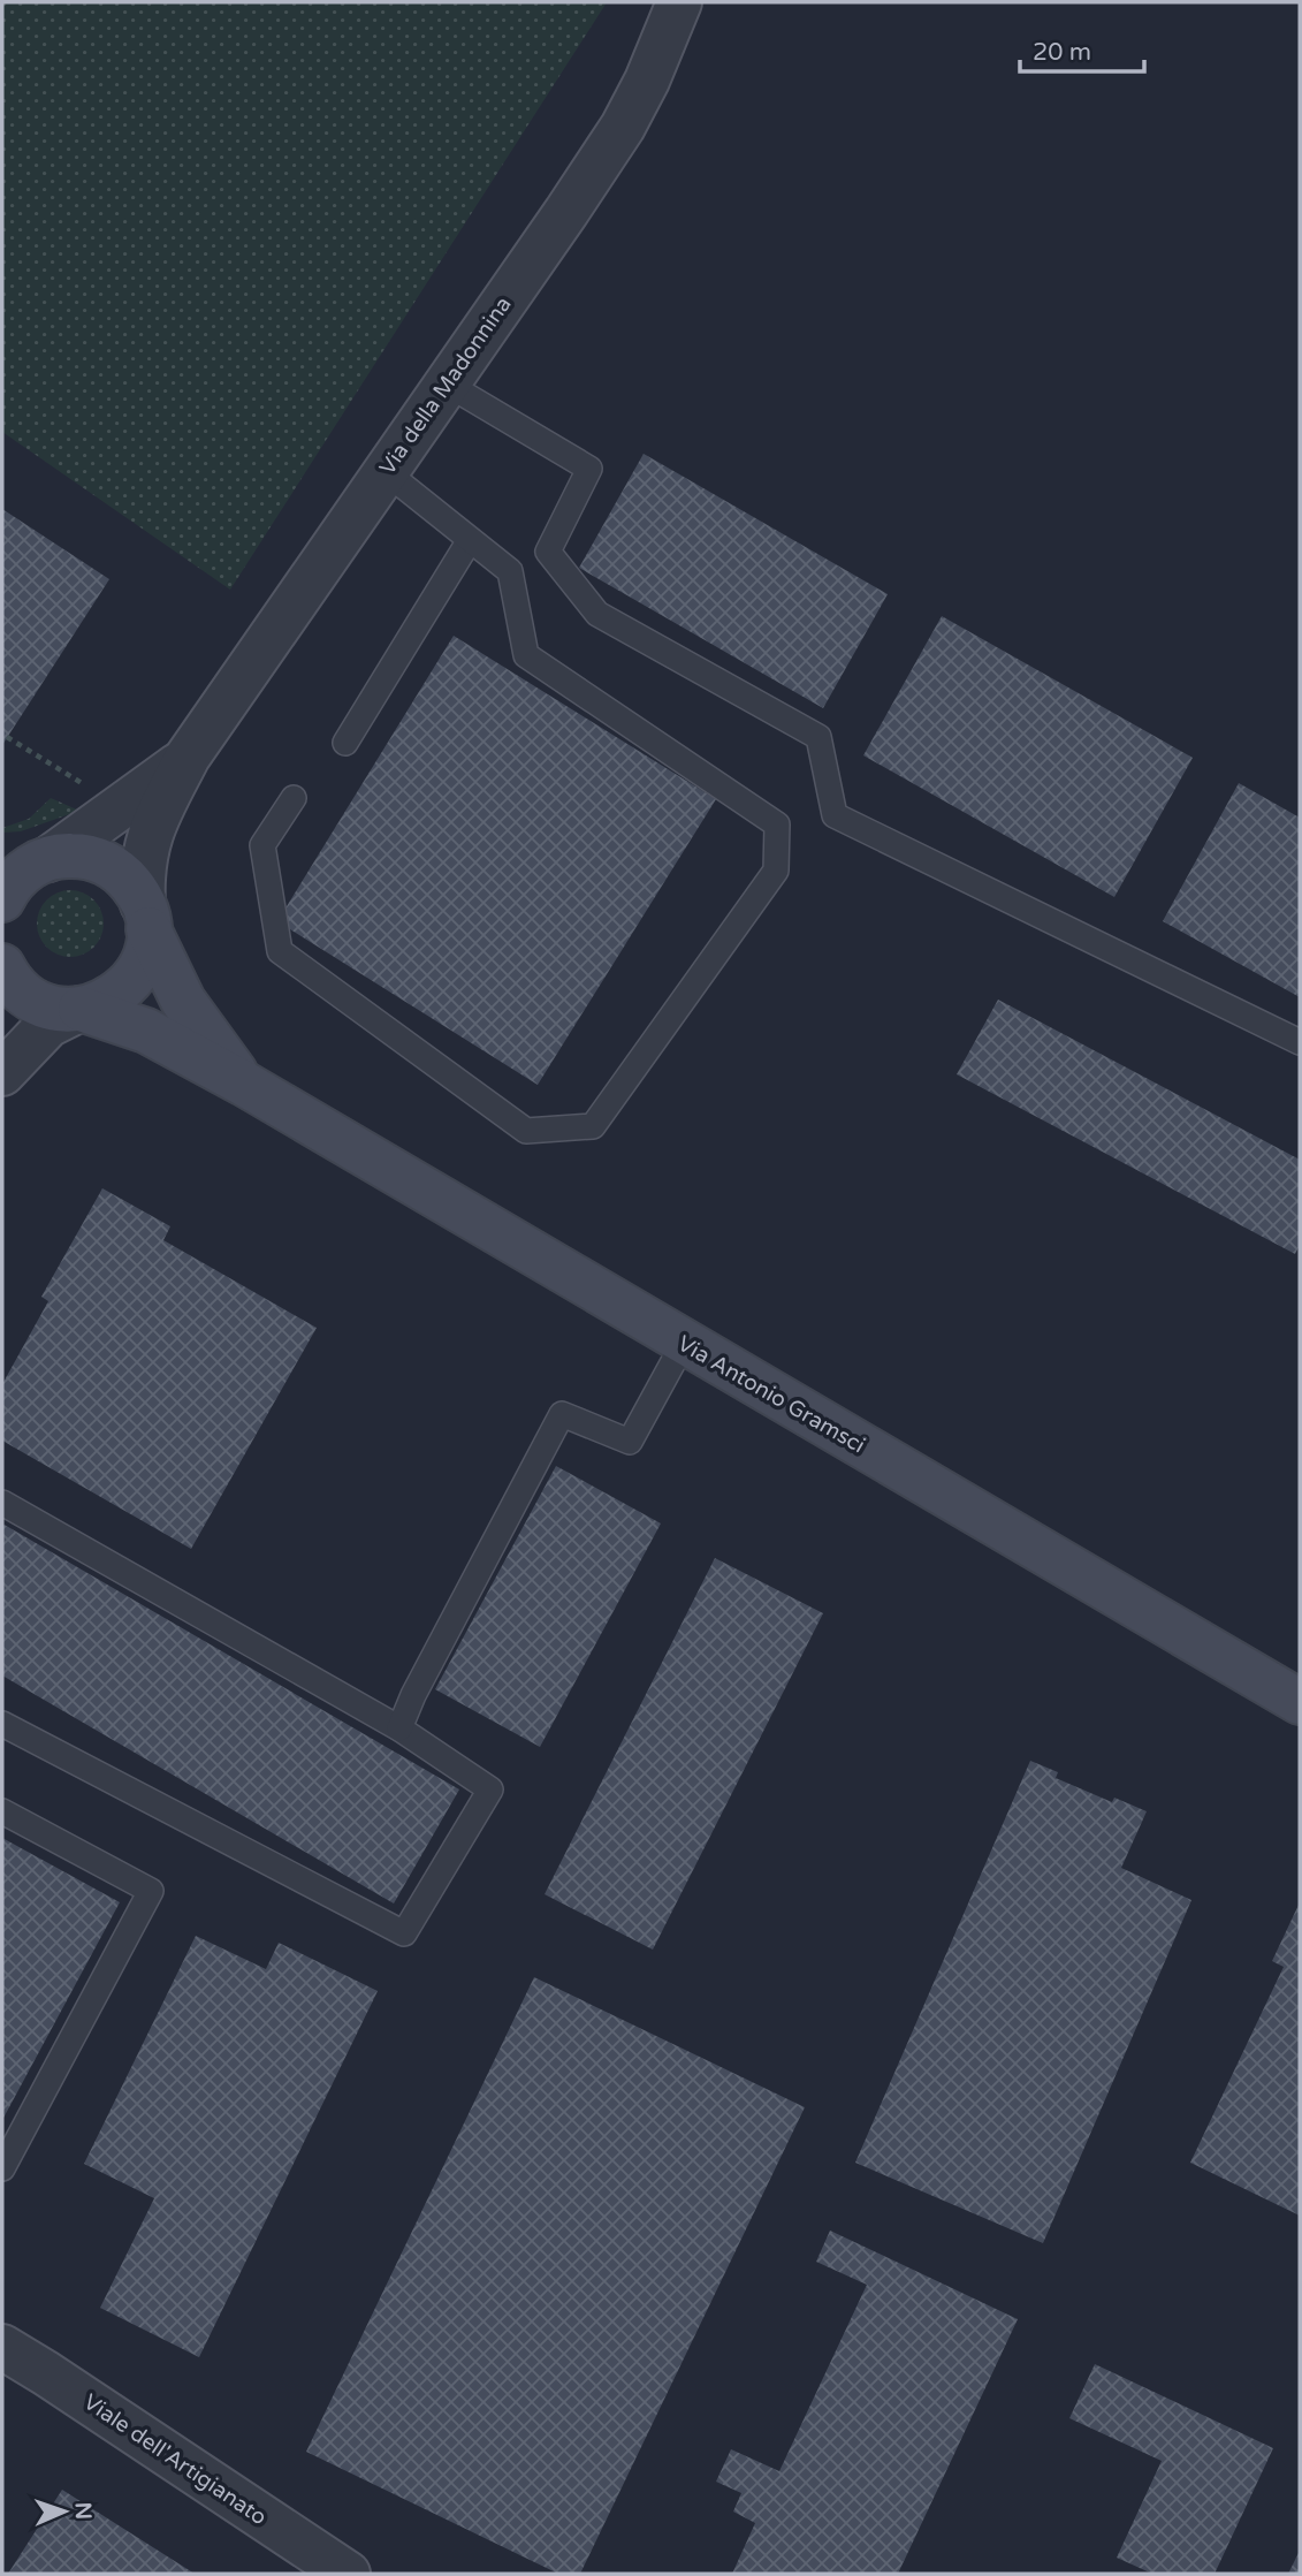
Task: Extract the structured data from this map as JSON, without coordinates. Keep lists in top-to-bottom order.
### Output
{
  "streets": {
    "street": ["Via della Madonnina", "Via Antonio Gramsci", "Viale dell'Artigianato"]
  },
  "crossings": [
    ["Via della Madonnina", "Via Antonio Gramsci"]
  ],
  "scale_bar": "20 m",
  "north": "right"
}
